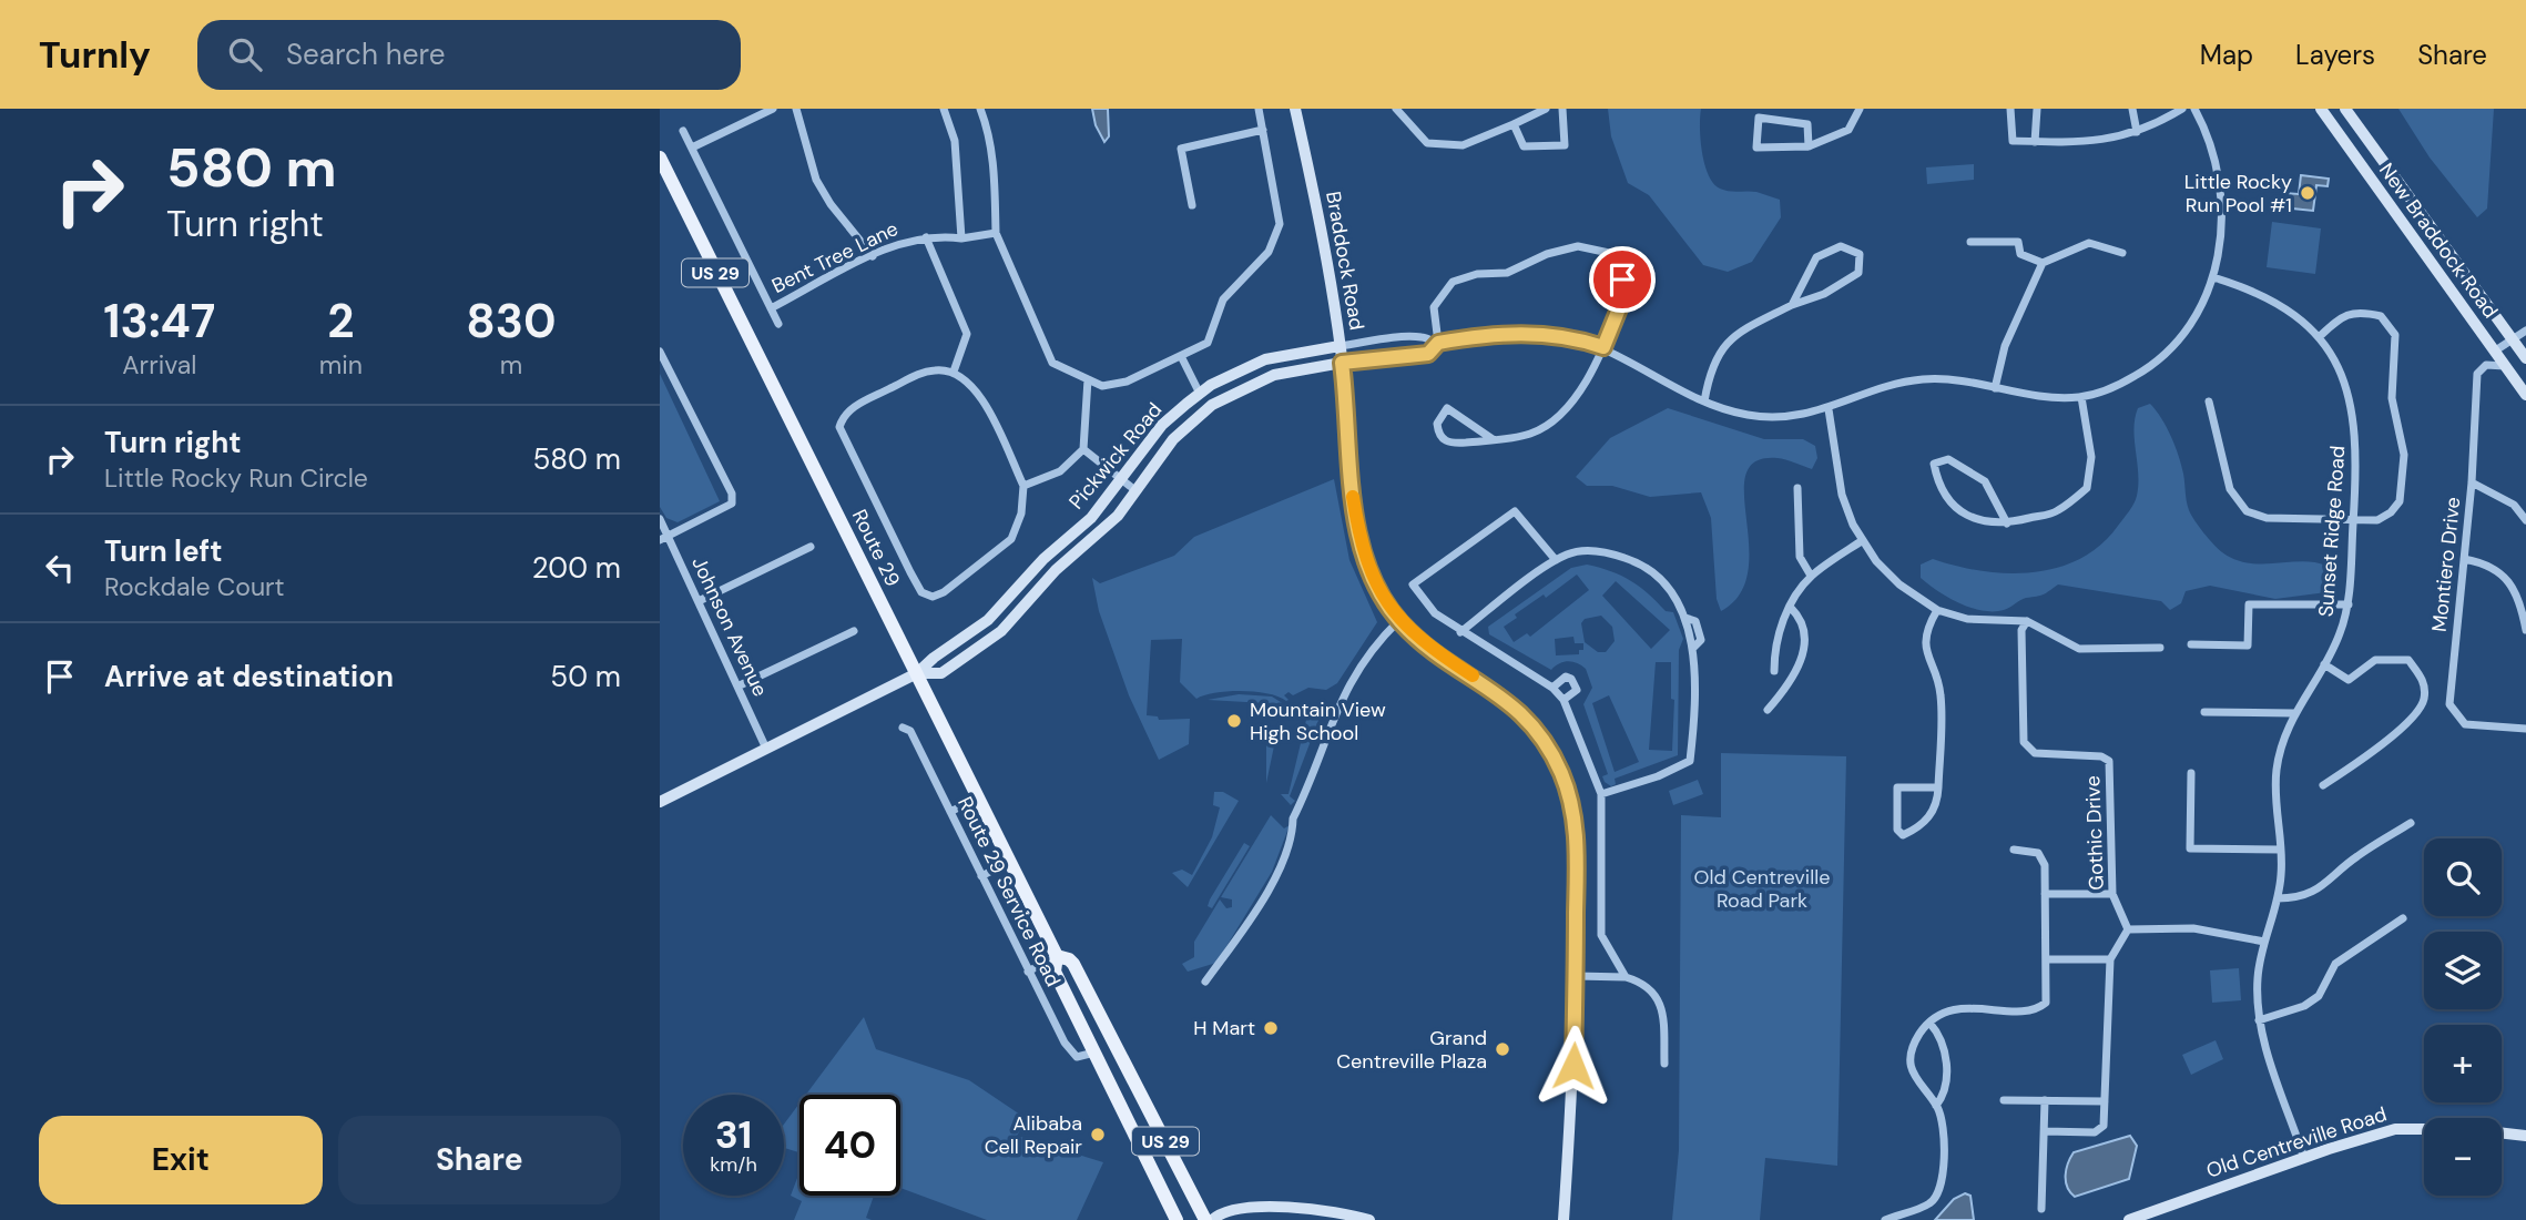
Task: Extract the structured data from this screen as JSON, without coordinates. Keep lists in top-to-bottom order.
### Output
{
  "streets": {
    "main road": ["US 29", "Route 29"],
    "street": [
      "New Braddock Road",
      "Bent Tree Lane",
      "Braddock Road",
      "Pickwick Road",
      "Sunset Ridge Road",
      "Montiero Drive",
      "Johnson Avenue",
      "Gothic Drive",
      "Route 29 Service Road",
      "Old Centreville Road"
    ]
  },
  "crossings": [
    ["New Braddock Road", "Montiero Drive"],
    ["Braddock Road", "Pickwick Road"],
    ["Pickwick Road", "Route 29"],
    ["Pickwick Road", "Johnson Avenue"],
    ["Sunset Ridge Road", "Old Centreville Road"],
    ["Route 29", "Route 29 Service Road"]
  ],
  "parks": ["Old Centreville Road Park"],
  "places": [
    "Little Rocky Run Pool #1",
    "Mountain View High School",
    "H Mart",
    "Grand Centreville Plaza",
    "Alibaba Cell Repair"
  ],
  "page": {
    "header": "Turnly",
    "search": "Search here",
    "nav": ["Map", "Layers", "Share"],
    "turn": ["580 m", "Turn right"],
    "eta": [
      "13:47",
      "Arrival",
      "2",
      "min",
      "830",
      "m"
    ],
    "list": [
      {
        "name": "Turn right",
        "note": "Little Rocky Run Circle",
        "value": "580 m"
      },
      {
        "name": "Turn left",
        "note": "Rockdale Court",
        "value": "200 m"
      },
      {
        "name": "Arrive at destination",
        "value": "50 m"
      }
    ],
    "map_buttons": ["+", "−"],
    "speed": "31 km/h",
    "limit": "40",
    "buttons": ["Exit", "Share"]
  }
}
